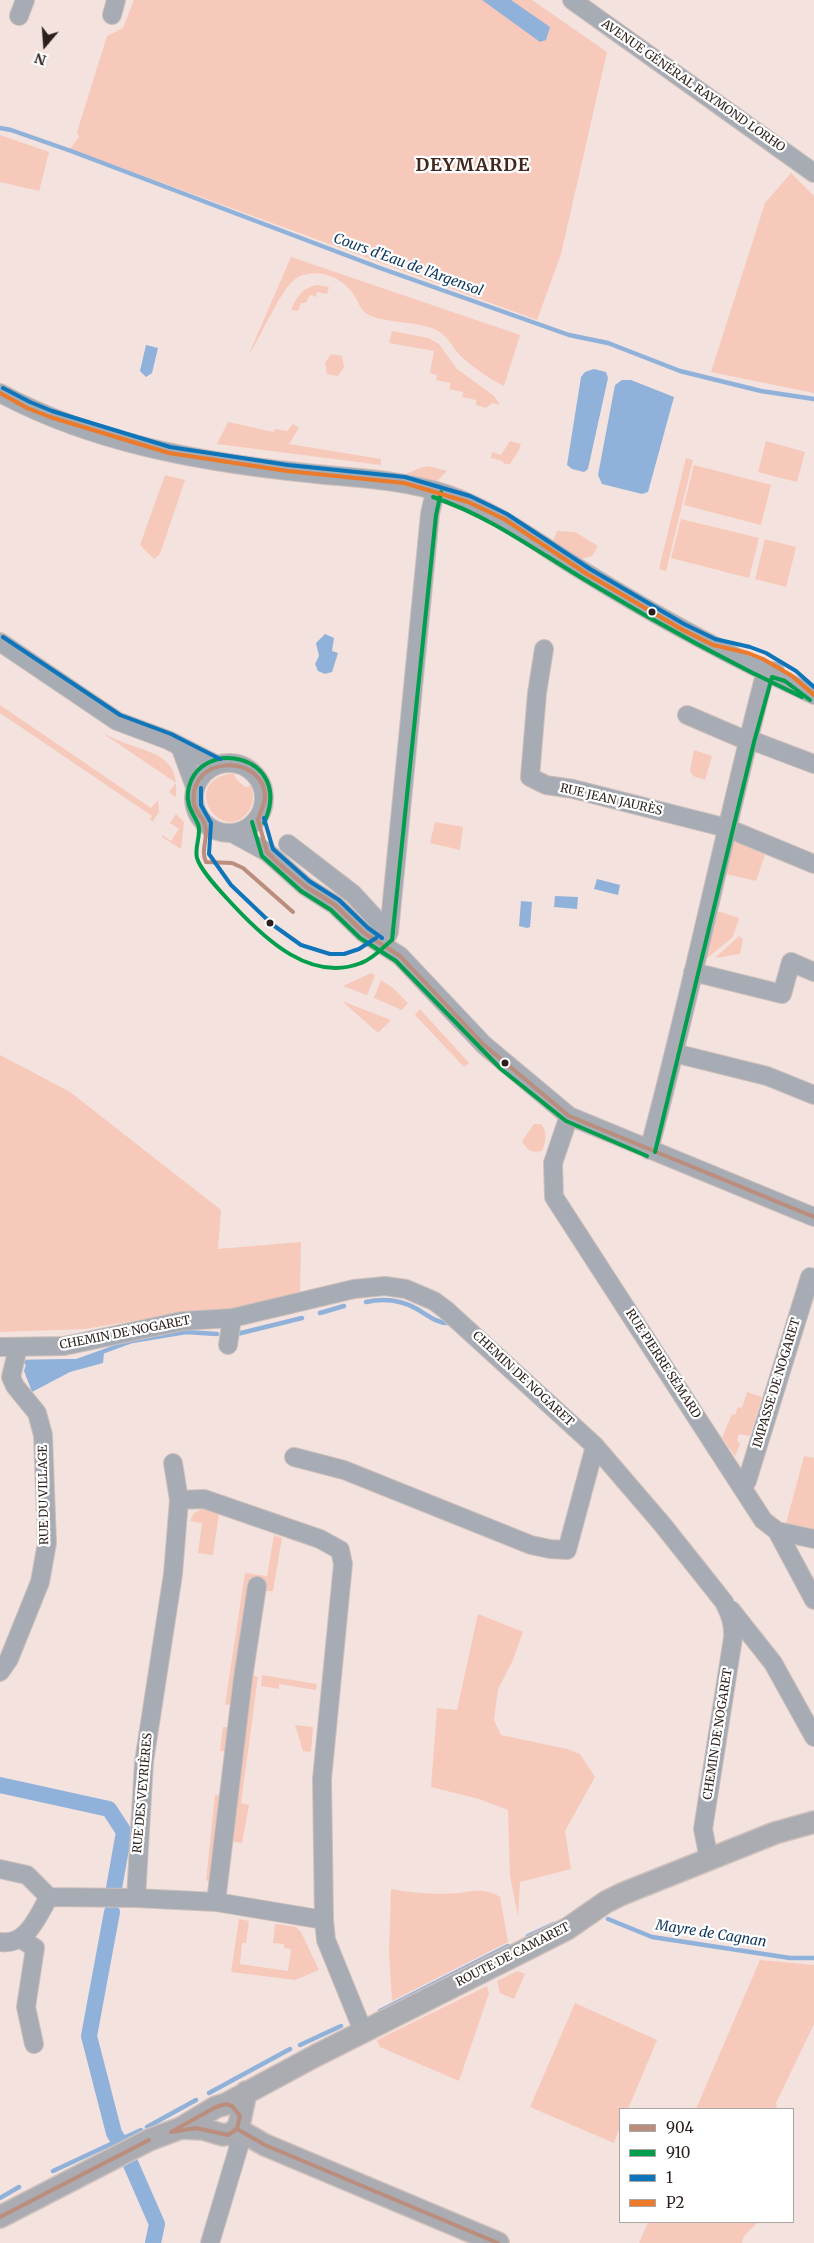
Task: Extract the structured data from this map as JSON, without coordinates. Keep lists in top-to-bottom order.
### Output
{
  "streets": {
    "main road": ["ROUTE DE CAMARET"],
    "street": [
      "AVENUE GÉNÉRAL RAYMOND LORHO",
      "RUE JEAN JAURÈS",
      "CHEMIN DE NOGARET",
      "RUE PIERRE SÉMARD",
      "IMPASSE DE NOGARET",
      "RUE DU VILLAGE",
      "RUE DES VEYRIÈRES"
    ]
  },
  "crossings": [
    ["CHEMIN DE NOGARET", "RUE DU VILLAGE"],
    ["CHEMIN DE NOGARET", "ROUTE DE CAMARET"],
    ["RUE PIERRE SÉMARD", "IMPASSE DE NOGARET"]
  ],
  "districts": ["DEYMARDE"],
  "water": ["Cours d'Eau de l'Argensol", "Mayre de Cagnan"],
  "lines": [
    "transit line 1",
    "transit line P2",
    "transit line 910",
    "transit line 904"
  ],
  "legend": [
    "904",
    "910",
    "1",
    "P2"
  ],
  "north": "bottom"
}
